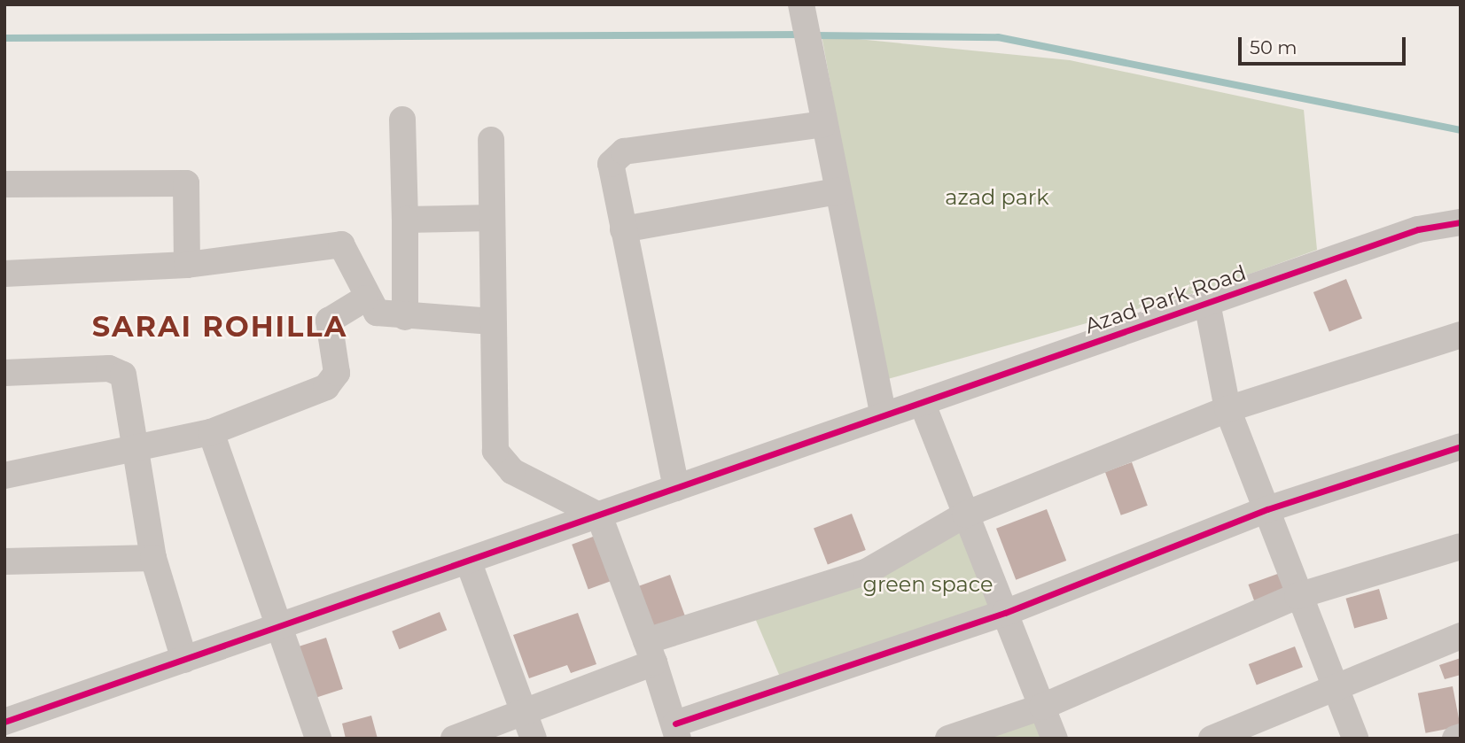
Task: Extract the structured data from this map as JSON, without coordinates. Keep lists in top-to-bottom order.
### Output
{
  "streets": {
    "street": ["Azad Park Road"]
  },
  "districts": ["SARAI ROHILLA"],
  "parks": ["azad park", "green space"],
  "scale_bar": "50 m"
}
